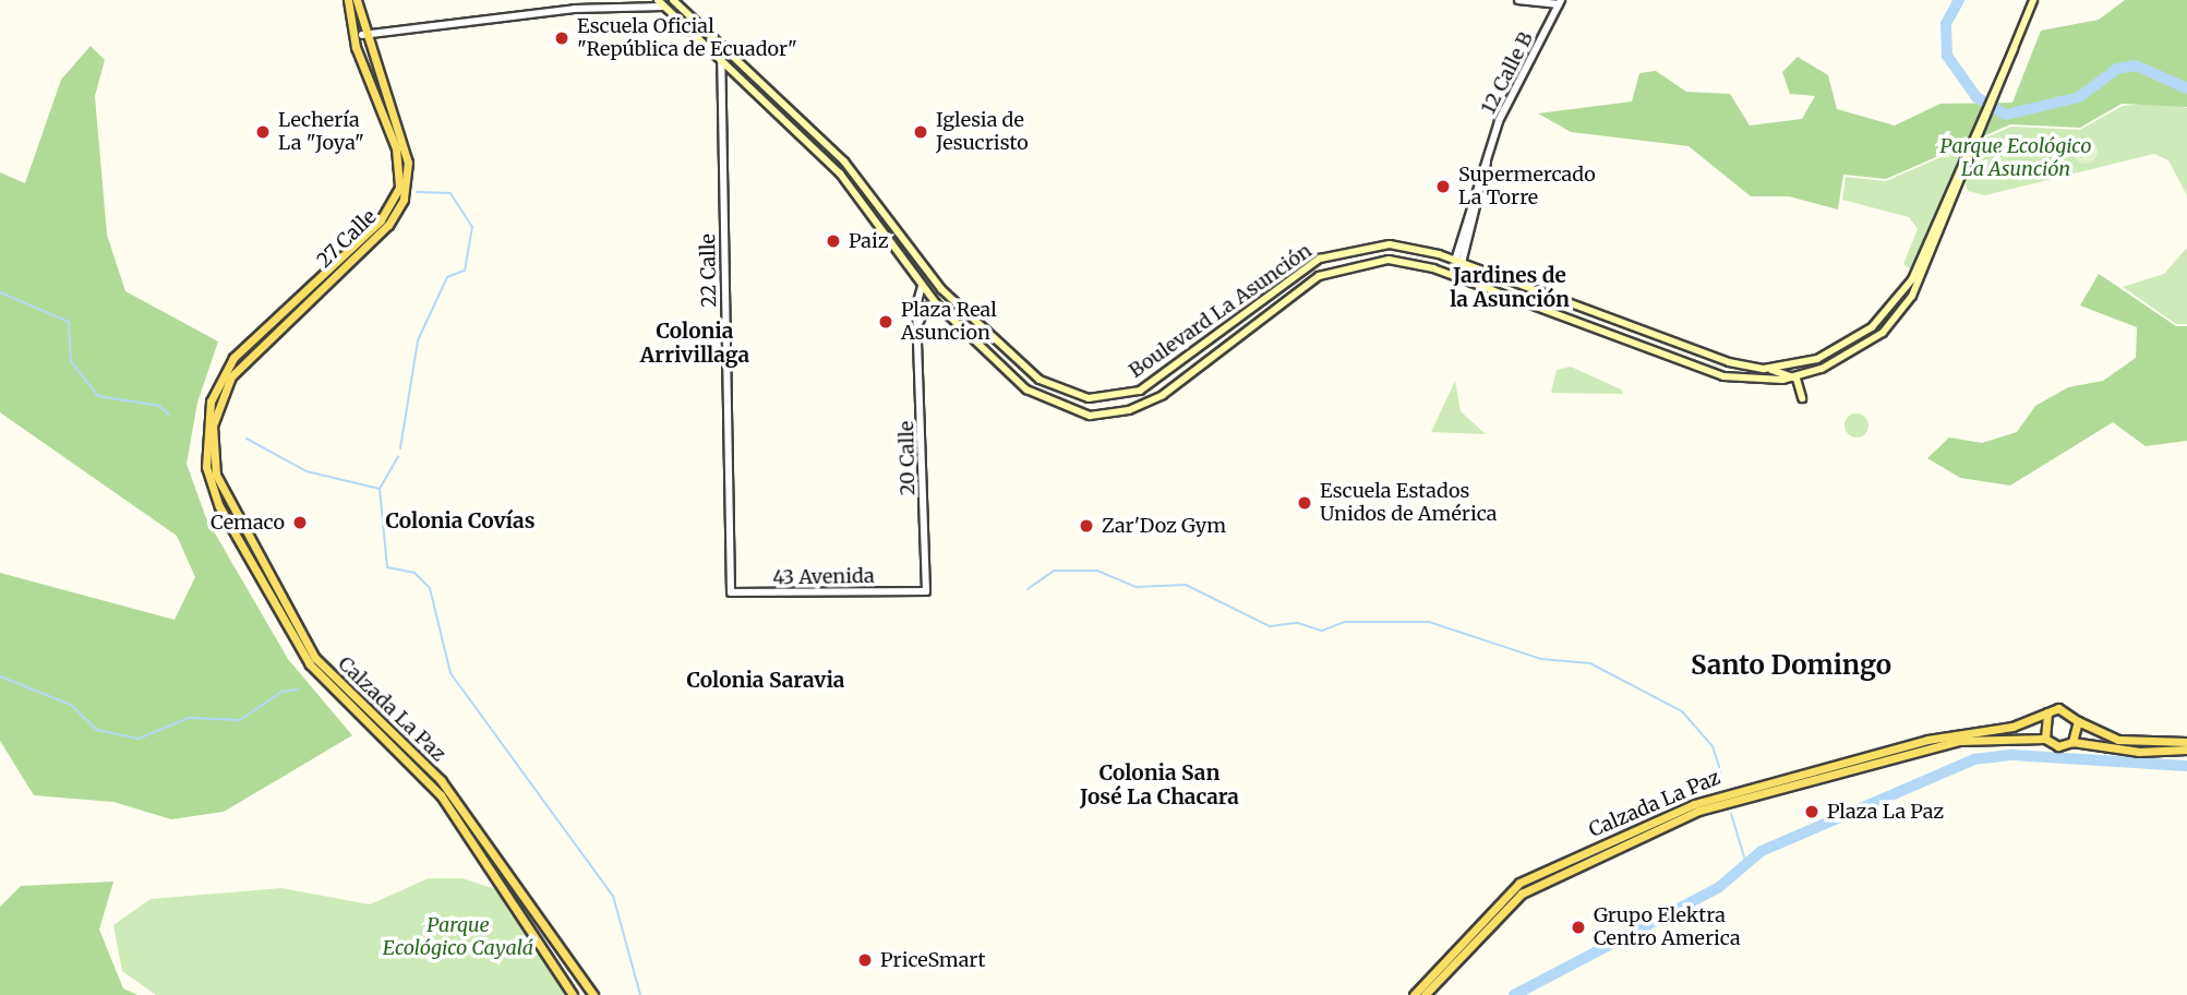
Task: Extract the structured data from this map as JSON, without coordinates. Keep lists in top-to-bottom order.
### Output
{
  "streets": {
    "main road": ["27 Calle", "Boulevard La Asunción", "Calzada La Paz"],
    "street": [
      "12 Calle B",
      "22 Calle",
      "20 Calle",
      "43 Avenida"
    ]
  },
  "crossings": [
    ["12 Calle B", "Boulevard La Asunción"],
    ["27 Calle", "Calzada La Paz"],
    ["22 Calle", "43 Avenida"],
    ["20 Calle", "43 Avenida"]
  ],
  "districts": [
    "Jardines de la Asunción",
    "Colonia Arrivillaga",
    "Colonia Covías",
    "Santo Domingo",
    "Colonia Saravia",
    "Colonia San José La Chacara"
  ],
  "parks": ["Parque Ecológico La Asunción", "Parque Ecológico Cayalá"],
  "places": [
    "Escuela Oficial \"República de Ecuador\"",
    "Lechería La \"Joya\"",
    "Iglesia de Jesucristo",
    "Supermercado La Torre",
    "Paiz",
    "Plaza Real Asuncion",
    "Escuela Estados Unidos de América",
    "Cemaco",
    "Zar'Doz Gym",
    "Plaza La Paz",
    "Grupo Elektra Centro America",
    "PriceSmart"
  ]
}
